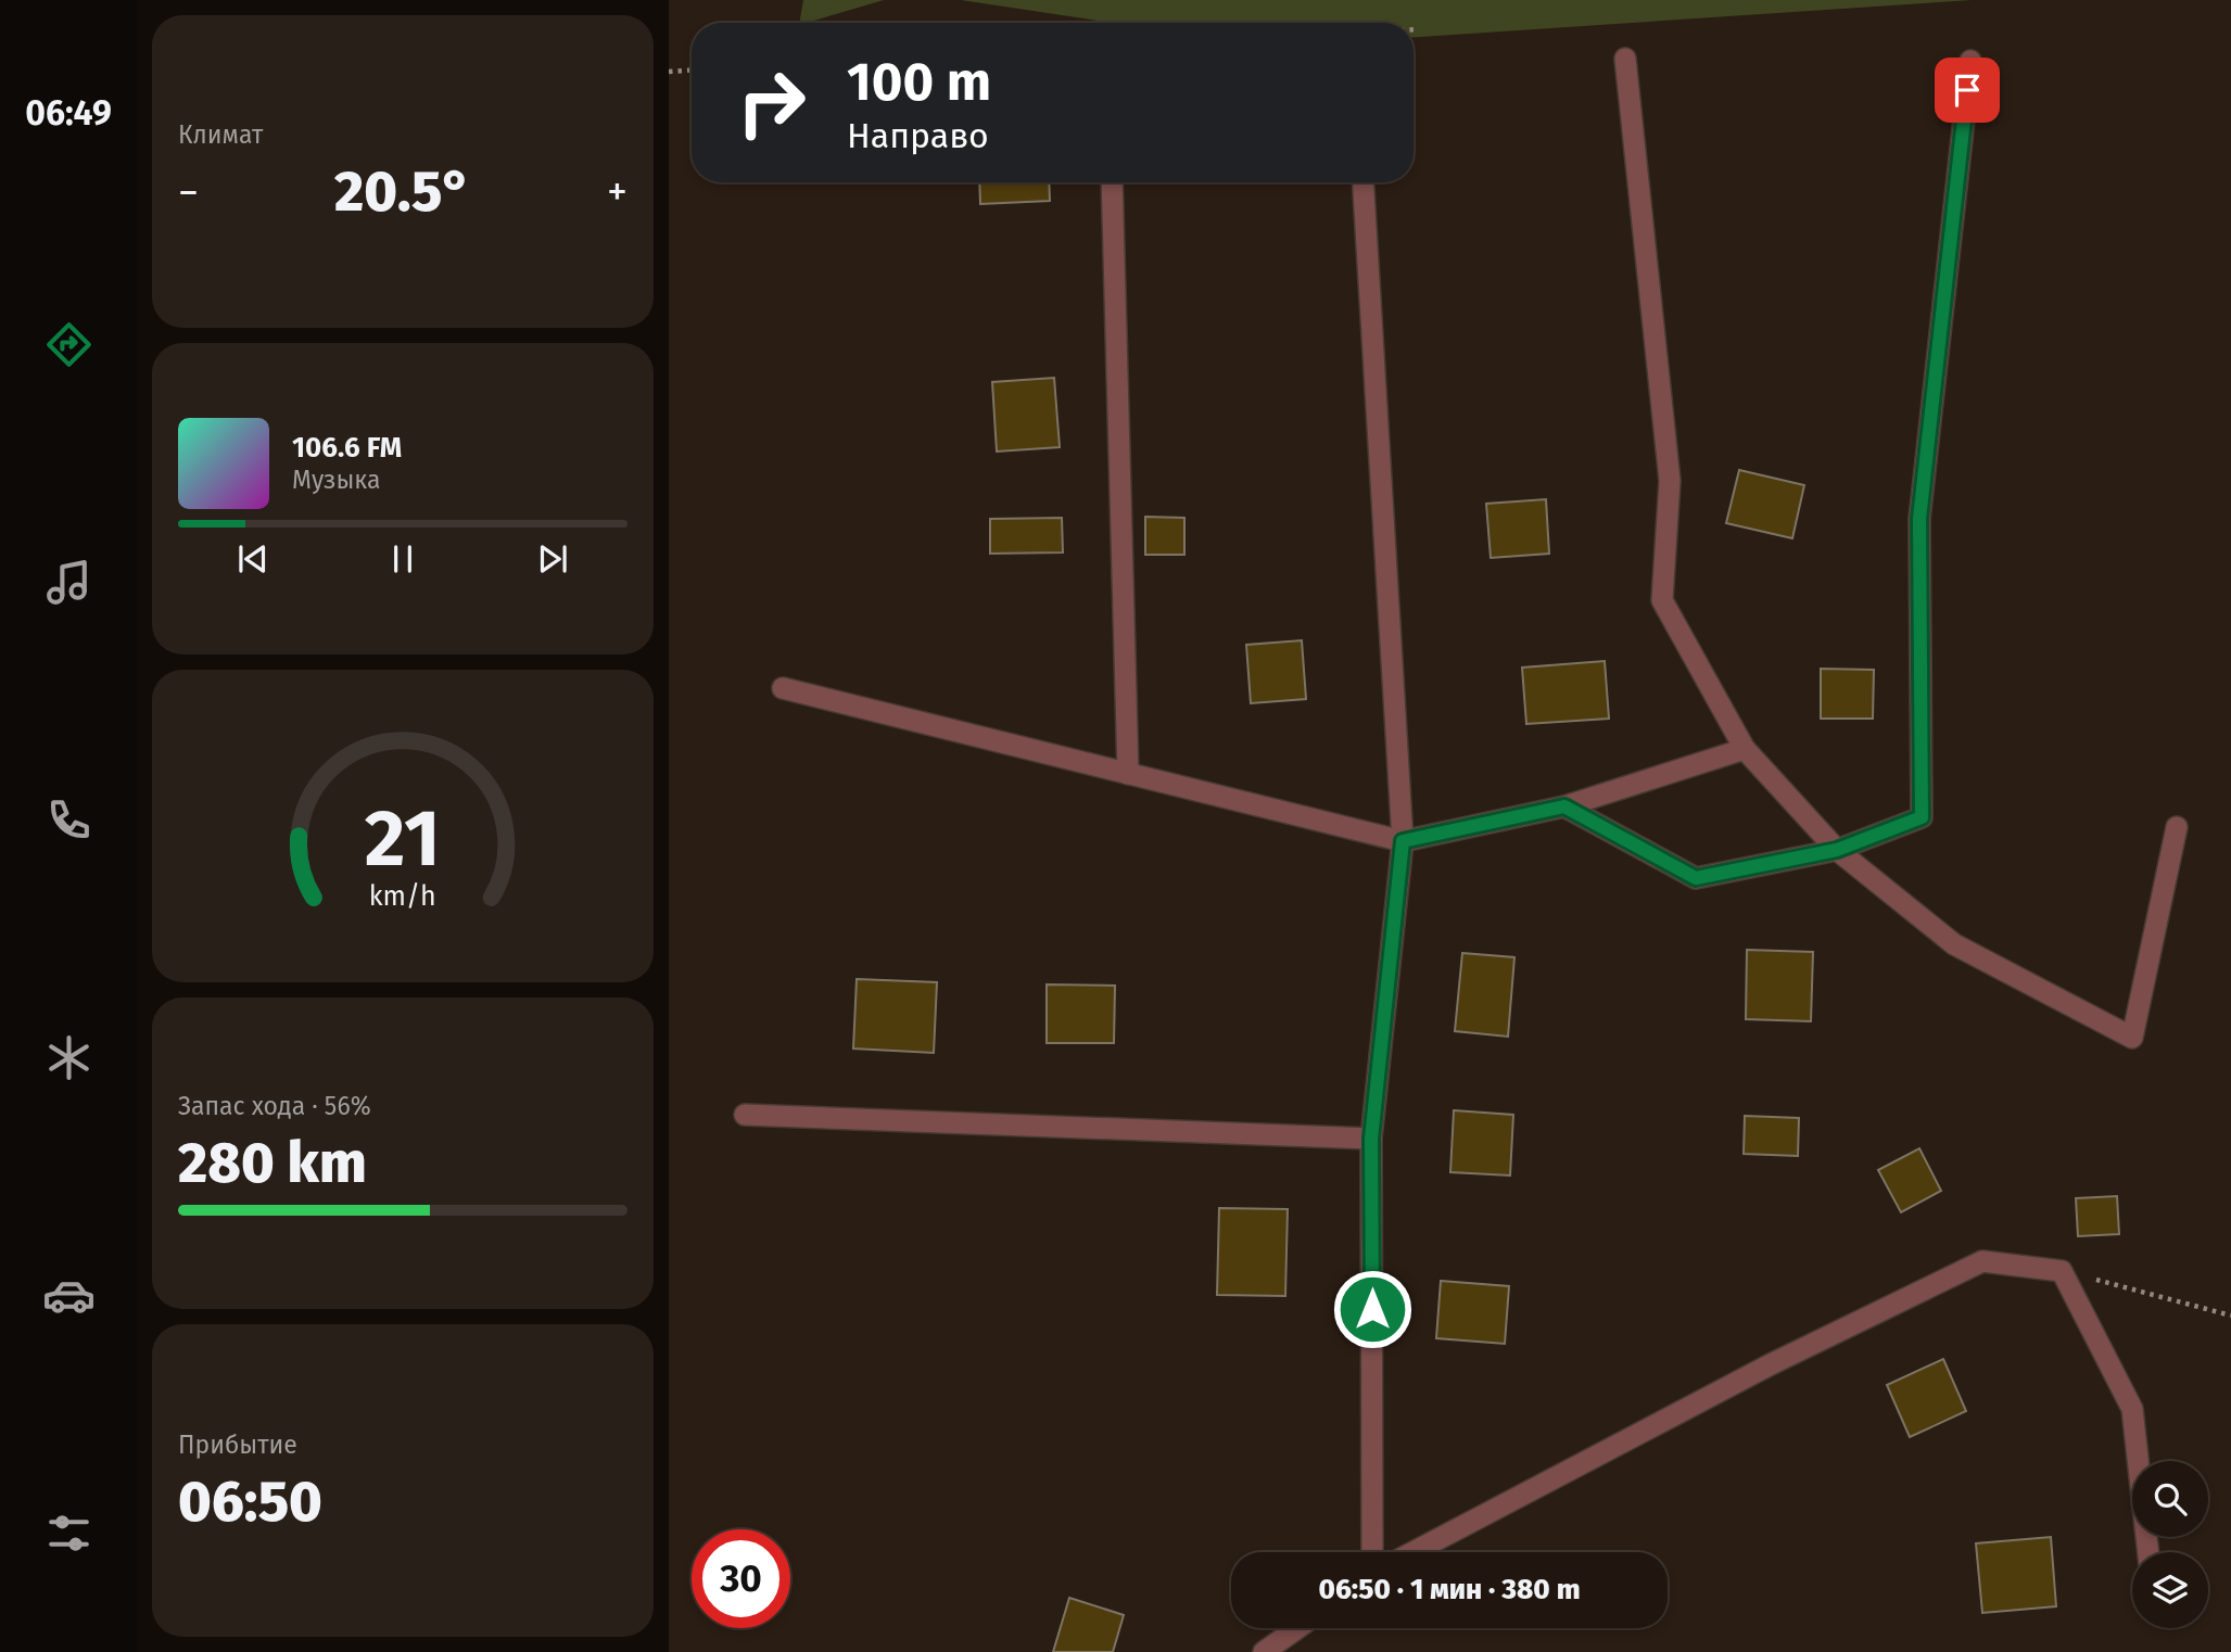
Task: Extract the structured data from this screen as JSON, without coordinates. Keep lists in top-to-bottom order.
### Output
{
  "page": {
    "tabs": "06:49",
    "tile": [
      "Климат",
      ["Запас хода · 56%", "280 km"],
      ["Прибытие", "06:50"]
    ],
    "turn": ["100 m", "Направо"],
    "heat": ["−", "20.5°", "+"],
    "song": ["106.6 FM", "Музыка"],
    "limit": "30",
    "trip": "06:50 · 1 мин · 380 m",
    "gauge": ["21", "km/h"]
  }
}
